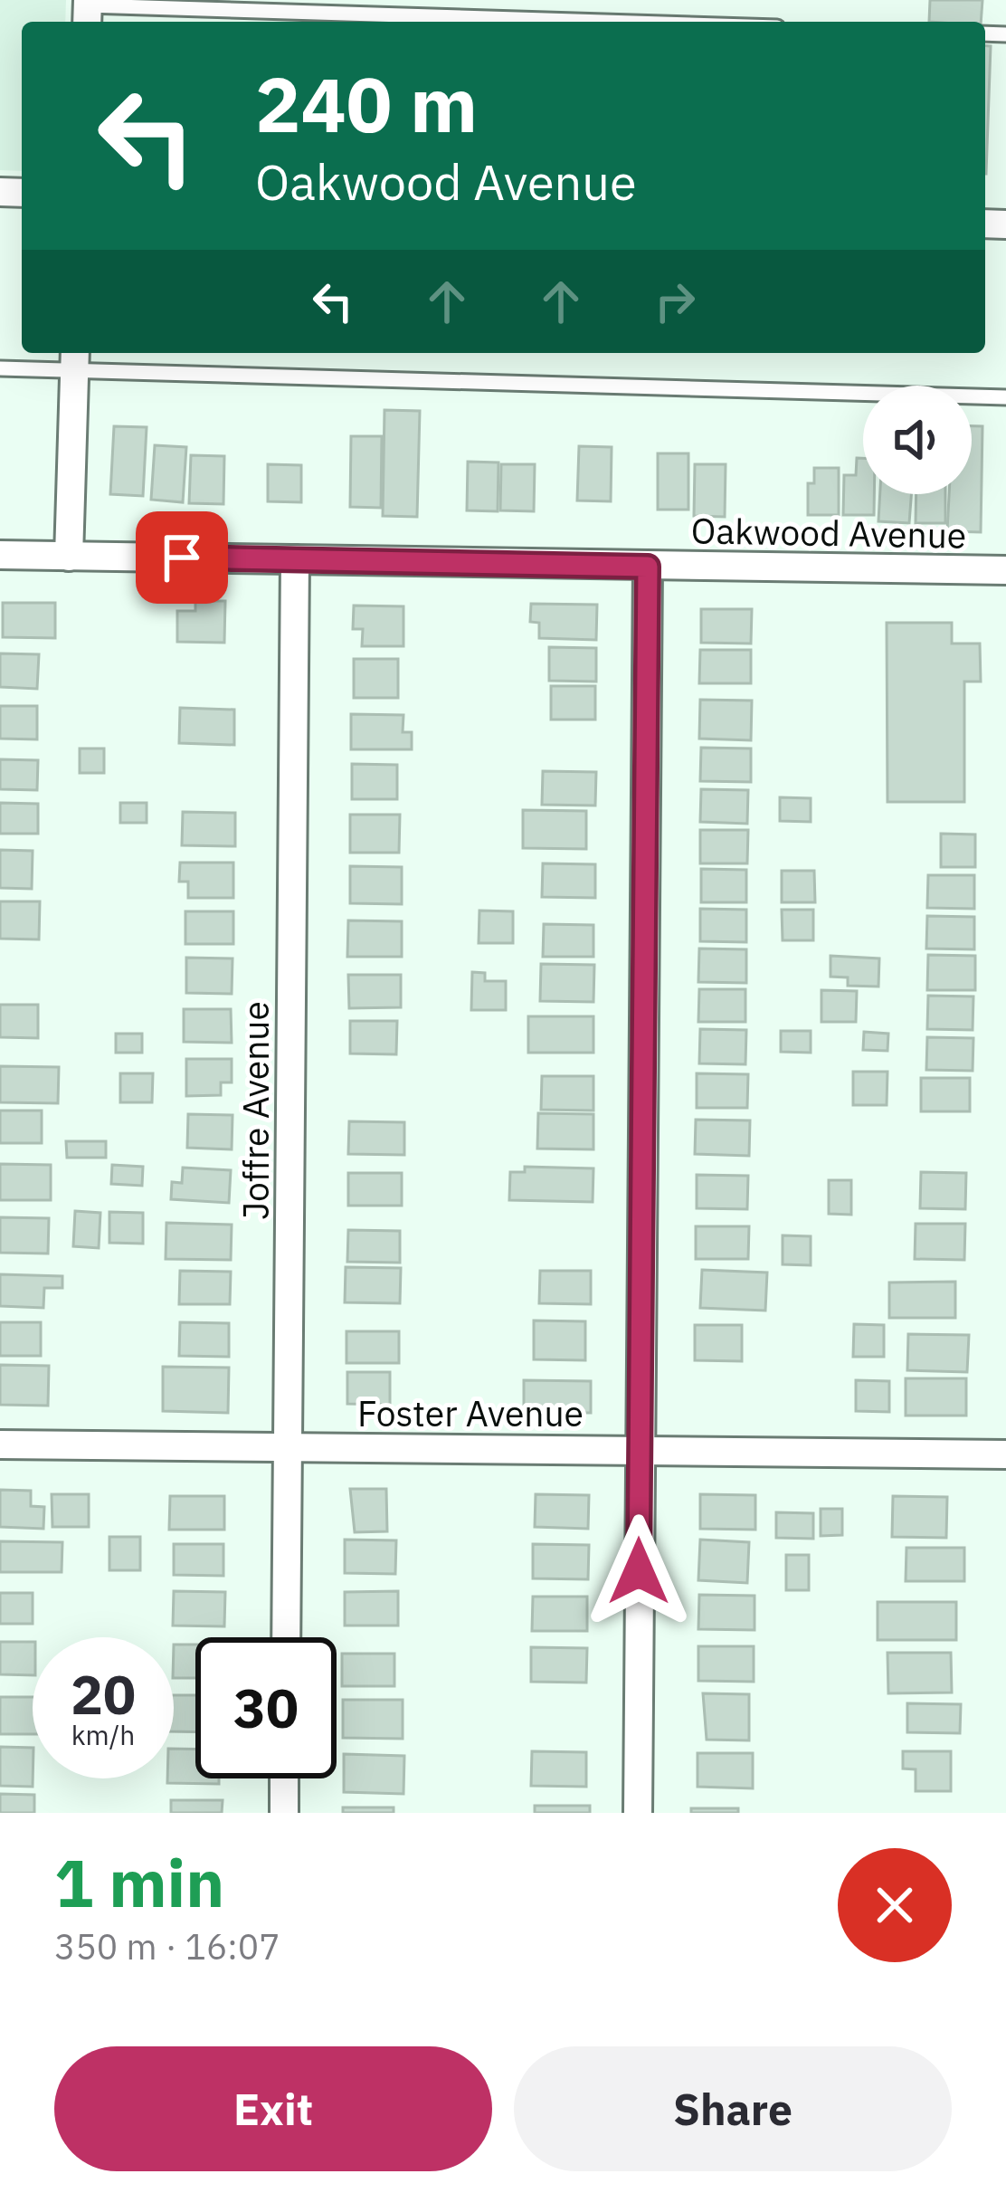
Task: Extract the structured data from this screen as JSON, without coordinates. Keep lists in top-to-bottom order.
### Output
{
  "streets": {
    "street": ["Oakwood Avenue", "Joffre Avenue", "Foster Avenue"]
  },
  "crossings": [
    ["Oakwood Avenue", "Joffre Avenue"],
    ["Joffre Avenue", "Foster Avenue"]
  ],
  "page": {
    "turn": ["240 m", "Oakwood Avenue"],
    "speed": "20 km/h",
    "limit": "30",
    "heading": ["1 min", "350 m · 16:07"],
    "buttons": ["Exit", "Share"]
  }
}
